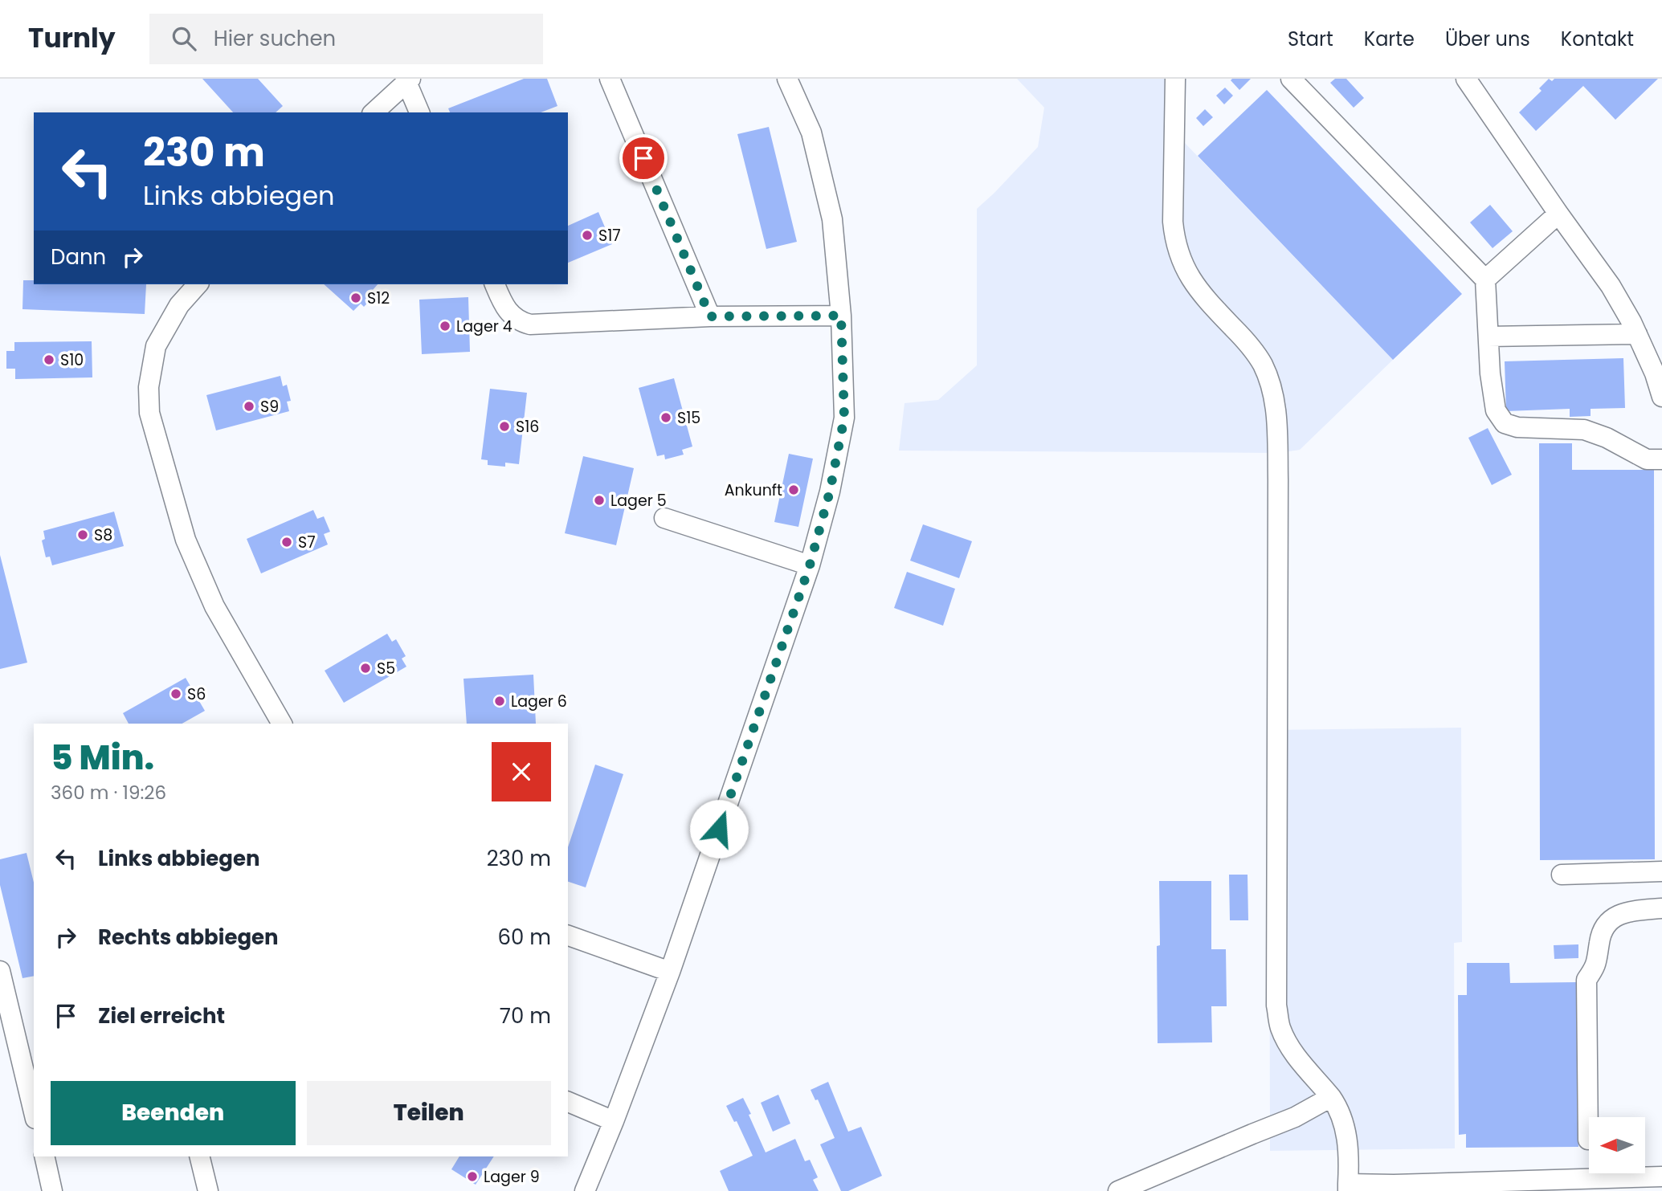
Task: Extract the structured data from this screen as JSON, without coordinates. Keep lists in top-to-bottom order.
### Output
{
  "places": [
    "S17",
    "S12",
    "Lager 4",
    "S10",
    "S9",
    "S15",
    "S16",
    "Ankunft",
    "Lager 5",
    "S8",
    "S7",
    "S5",
    "S6",
    "Lager 6",
    "Lager 9"
  ],
  "north": "left",
  "page": {
    "header": "Turnly",
    "search": "Hier suchen",
    "nav": [
      "Start",
      "Karte",
      "Über uns",
      "Kontakt"
    ],
    "turn": ["230 m", "Links abbiegen"],
    "then": "Dann",
    "heading": ["5 Min.", "360 m · 19:26"],
    "list": [
      {
        "name": "Links abbiegen",
        "value": "230 m"
      },
      {
        "name": "Rechts abbiegen",
        "value": "60 m"
      },
      {
        "name": "Ziel erreicht",
        "value": "70 m"
      }
    ],
    "buttons": ["Beenden", "Teilen"]
  }
}
